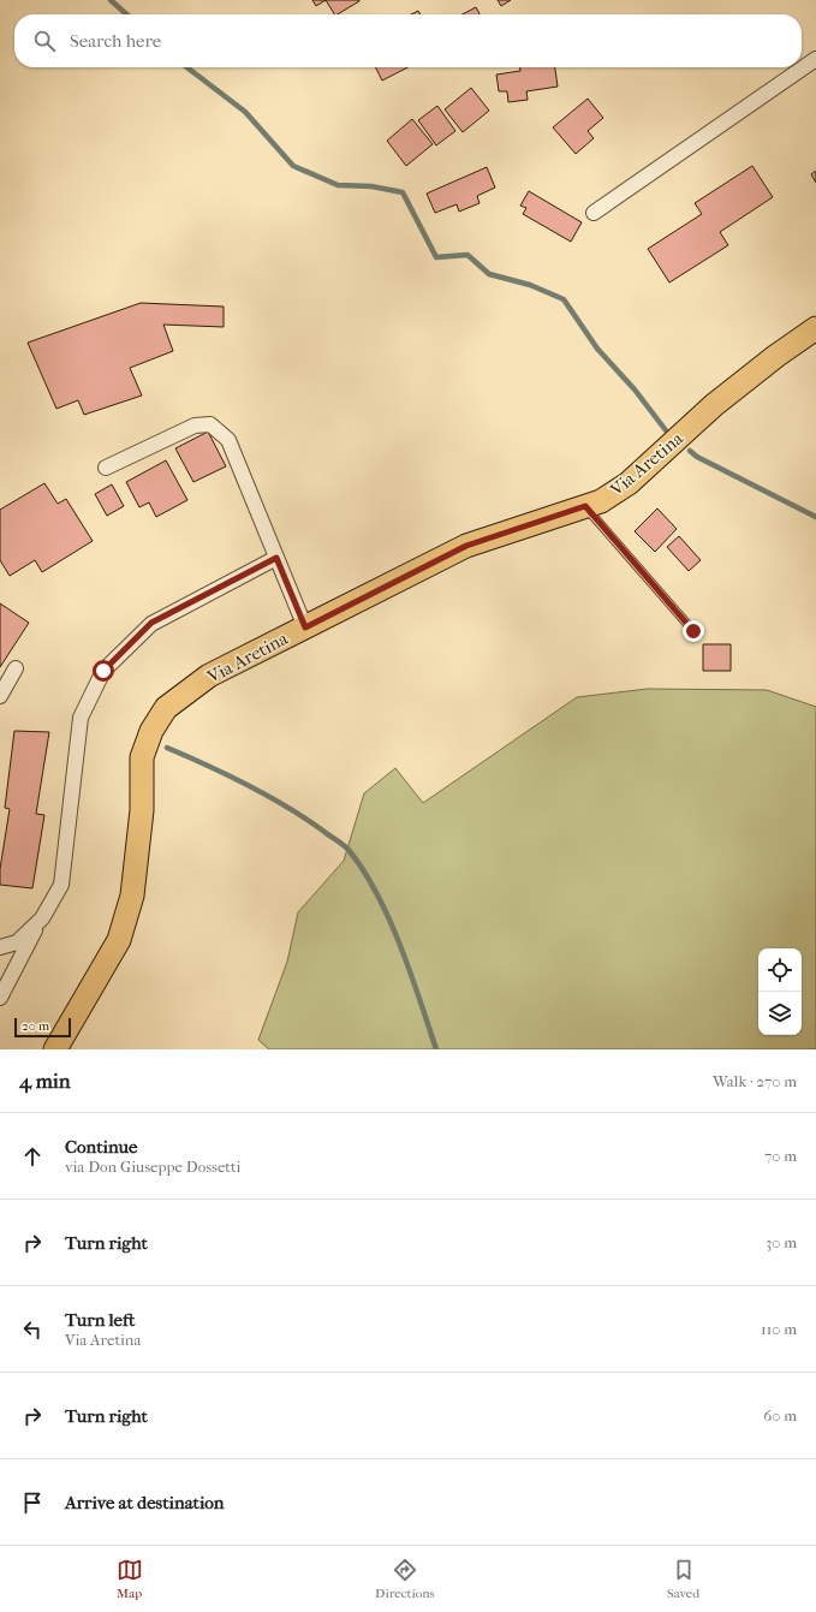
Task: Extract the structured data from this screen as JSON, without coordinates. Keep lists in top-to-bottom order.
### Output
{
  "streets": {
    "main road": ["Via Aretina"]
  },
  "scale_bar": "20 m",
  "page": {
    "search": "Search here",
    "scale": "20 m",
    "heading": ["4 min", "Walk · 270 m"],
    "list": [
      ["Continue", "via Don Giuseppe Dossetti", "70 m"],
      ["Turn right", "30 m"],
      ["Turn left", "Via Aretina", "110 m"],
      ["Turn right", "60 m"],
      "Arrive at destination"
    ],
    "nav": ["Map", "Directions", "Saved"]
  }
}
